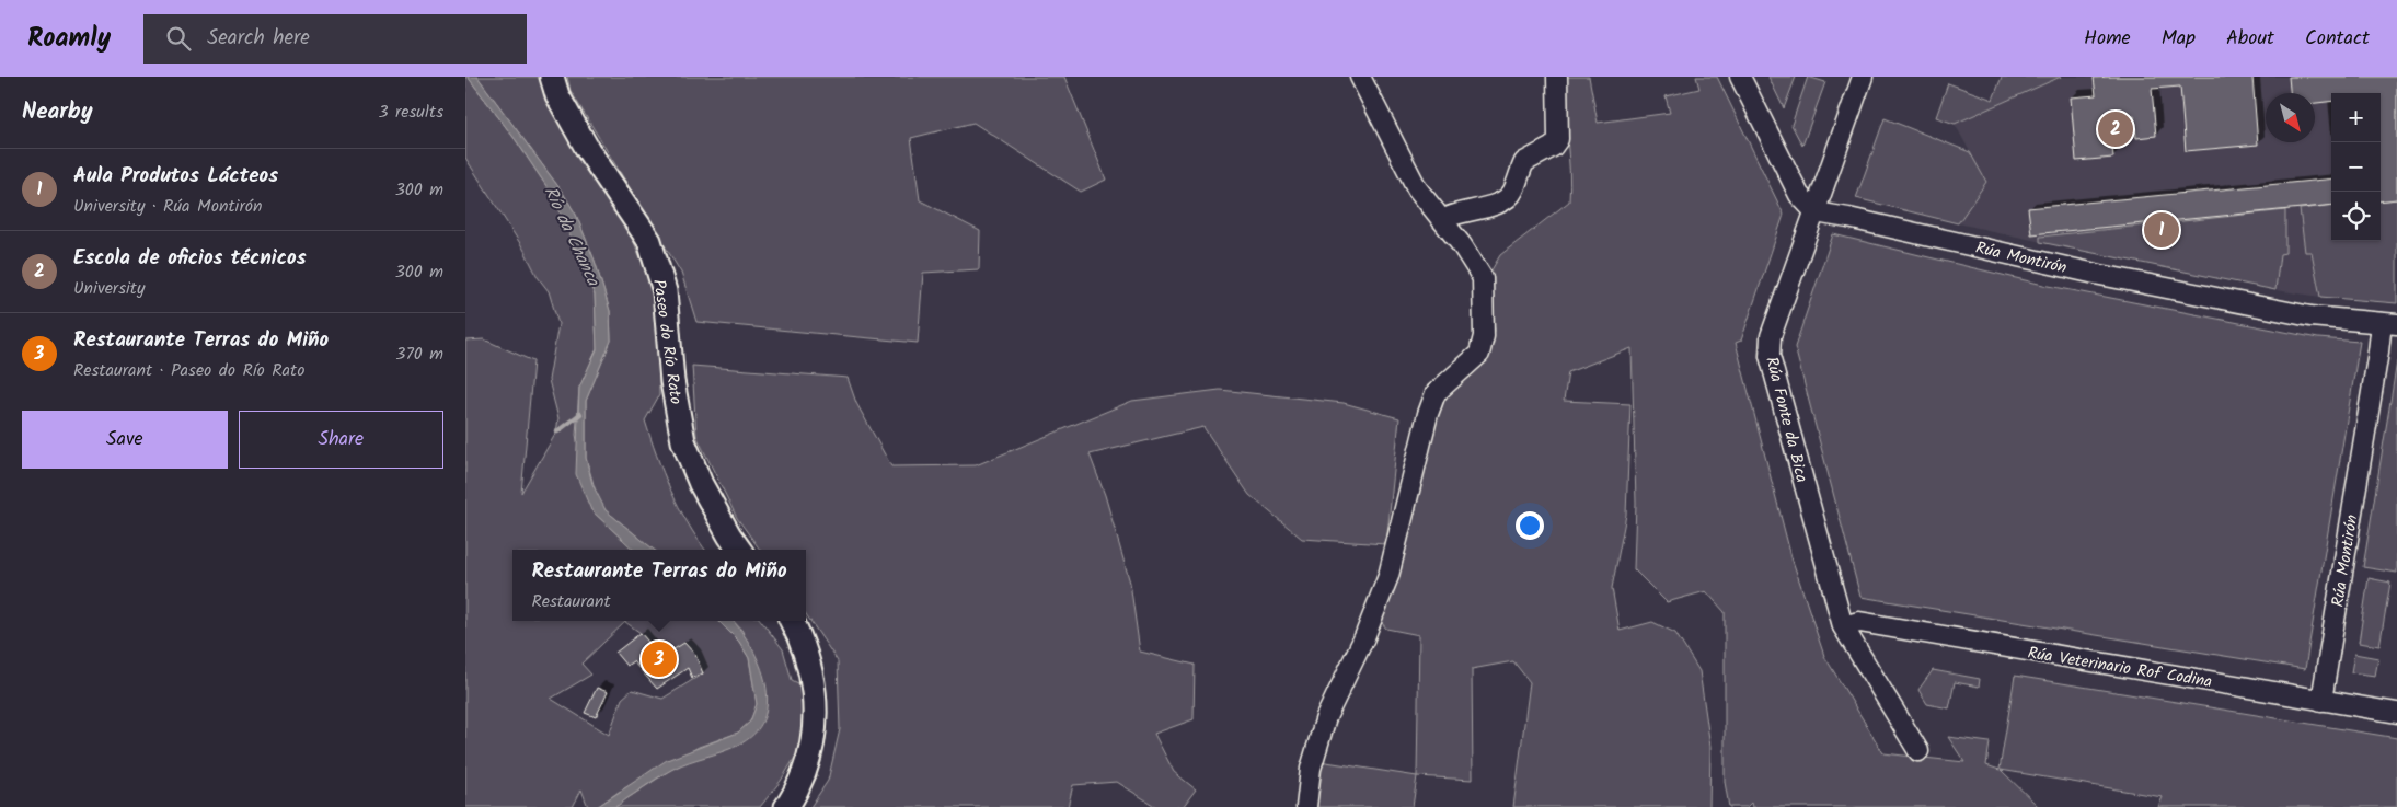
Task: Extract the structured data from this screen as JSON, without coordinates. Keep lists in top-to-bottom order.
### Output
{
  "streets": {
    "street": [
      "Rúa Montirón",
      "Paseo do Río Rato",
      "Rúa Fonte da Bica",
      "Rúa Veterinario Rof Codina"
    ]
  },
  "crossings": [
    ["Rúa Montirón", "Rúa Fonte da Bica"],
    ["Rúa Montirón", "Rúa Veterinario Rof Codina"],
    ["Rúa Fonte da Bica", "Rúa Veterinario Rof Codina"]
  ],
  "water": ["Río da Chanca"],
  "north": "bottom right",
  "page": {
    "header": "Roamly",
    "search": "Search here",
    "nav": [
      "Home",
      "Map",
      "About",
      "Contact"
    ],
    "heading": ["Nearby", "3 results"],
    "map_buttons": ["+", "−"],
    "pins": ["2", "1", "3"],
    "list": [
      {
        "mark": "1",
        "name": "Aula Produtos Lácteos",
        "note": "University · Rúa Montirón",
        "value": "300 m"
      },
      {
        "mark": "2",
        "name": "Escola de oficios técnicos",
        "note": "University",
        "value": "300 m"
      },
      {
        "mark": "3",
        "name": "Restaurante Terras do Miño",
        "note": "Restaurant · Paseo do Río Rato",
        "value": "370 m"
      }
    ],
    "buttons": ["Save", "Share"],
    "popup": ["Restaurante Terras do Miño", "Restaurant"]
  }
}
